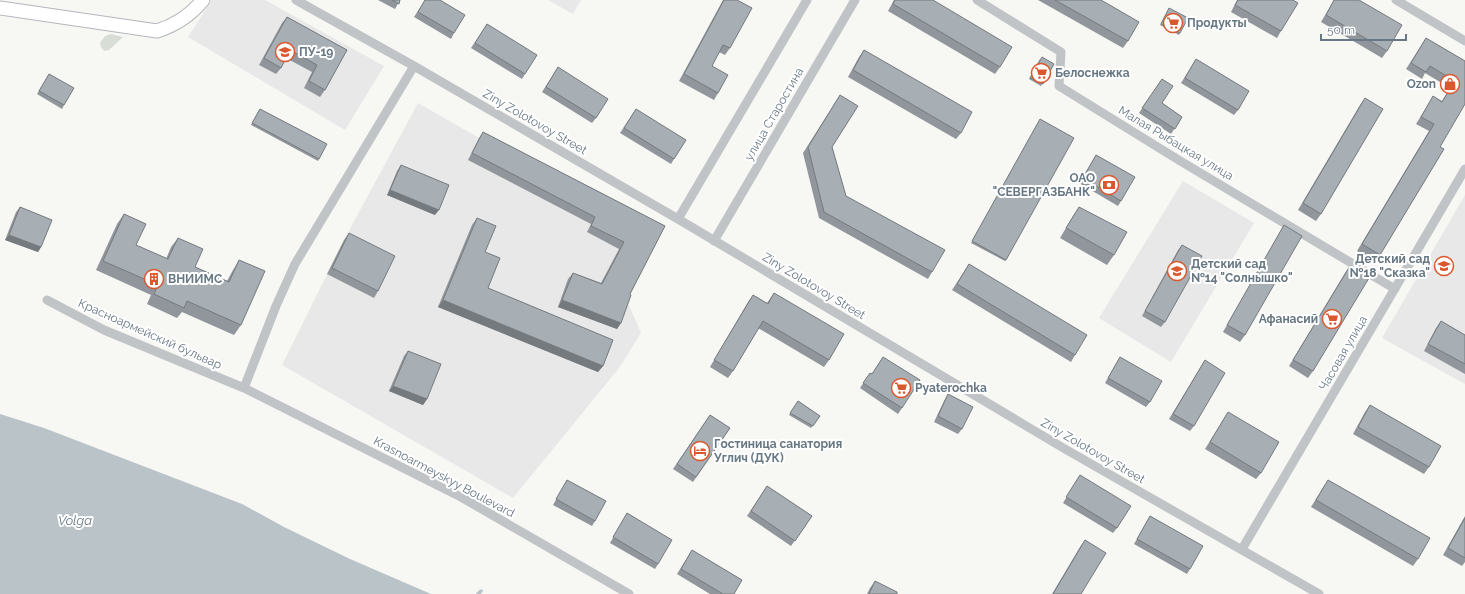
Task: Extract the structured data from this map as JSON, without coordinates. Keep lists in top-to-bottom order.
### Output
{
  "streets": {
    "street": [
      "улица Старостина",
      "Ziny Zolotovoy Street",
      "Малая Рыбацкая улица",
      "Красноармейский бульвар",
      "Часовая улица",
      "Krasnoarmeyskyy Boulevard"
    ]
  },
  "crossings": [
    ["улица Старостина", "Ziny Zolotovoy Street"],
    ["Ziny Zolotovoy Street", "Часовая улица"],
    ["Малая Рыбацкая улица", "Часовая улица"],
    ["Красноармейский бульвар", "Krasnoarmeyskyy Boulevard"]
  ],
  "water": ["Volga"],
  "places": {
    "supermarket": [
      "Продукты",
      "Белоснежка",
      "Афанасий",
      "Pyaterochka"
    ],
    "school or university": ["ПУ-19", "Детский сад №18 \"Сказка\"", "Детский сад №14 \"Солнышко\""],
    "shop": ["Ozon"],
    "bank": ["ОАО \"СЕВЕРГАЗБАНК\""],
    "building": ["ВНИИМС"],
    "hotel": ["Гостиница санатория Углич (ДУК)"]
  },
  "scale_bar": "50 m"
}
